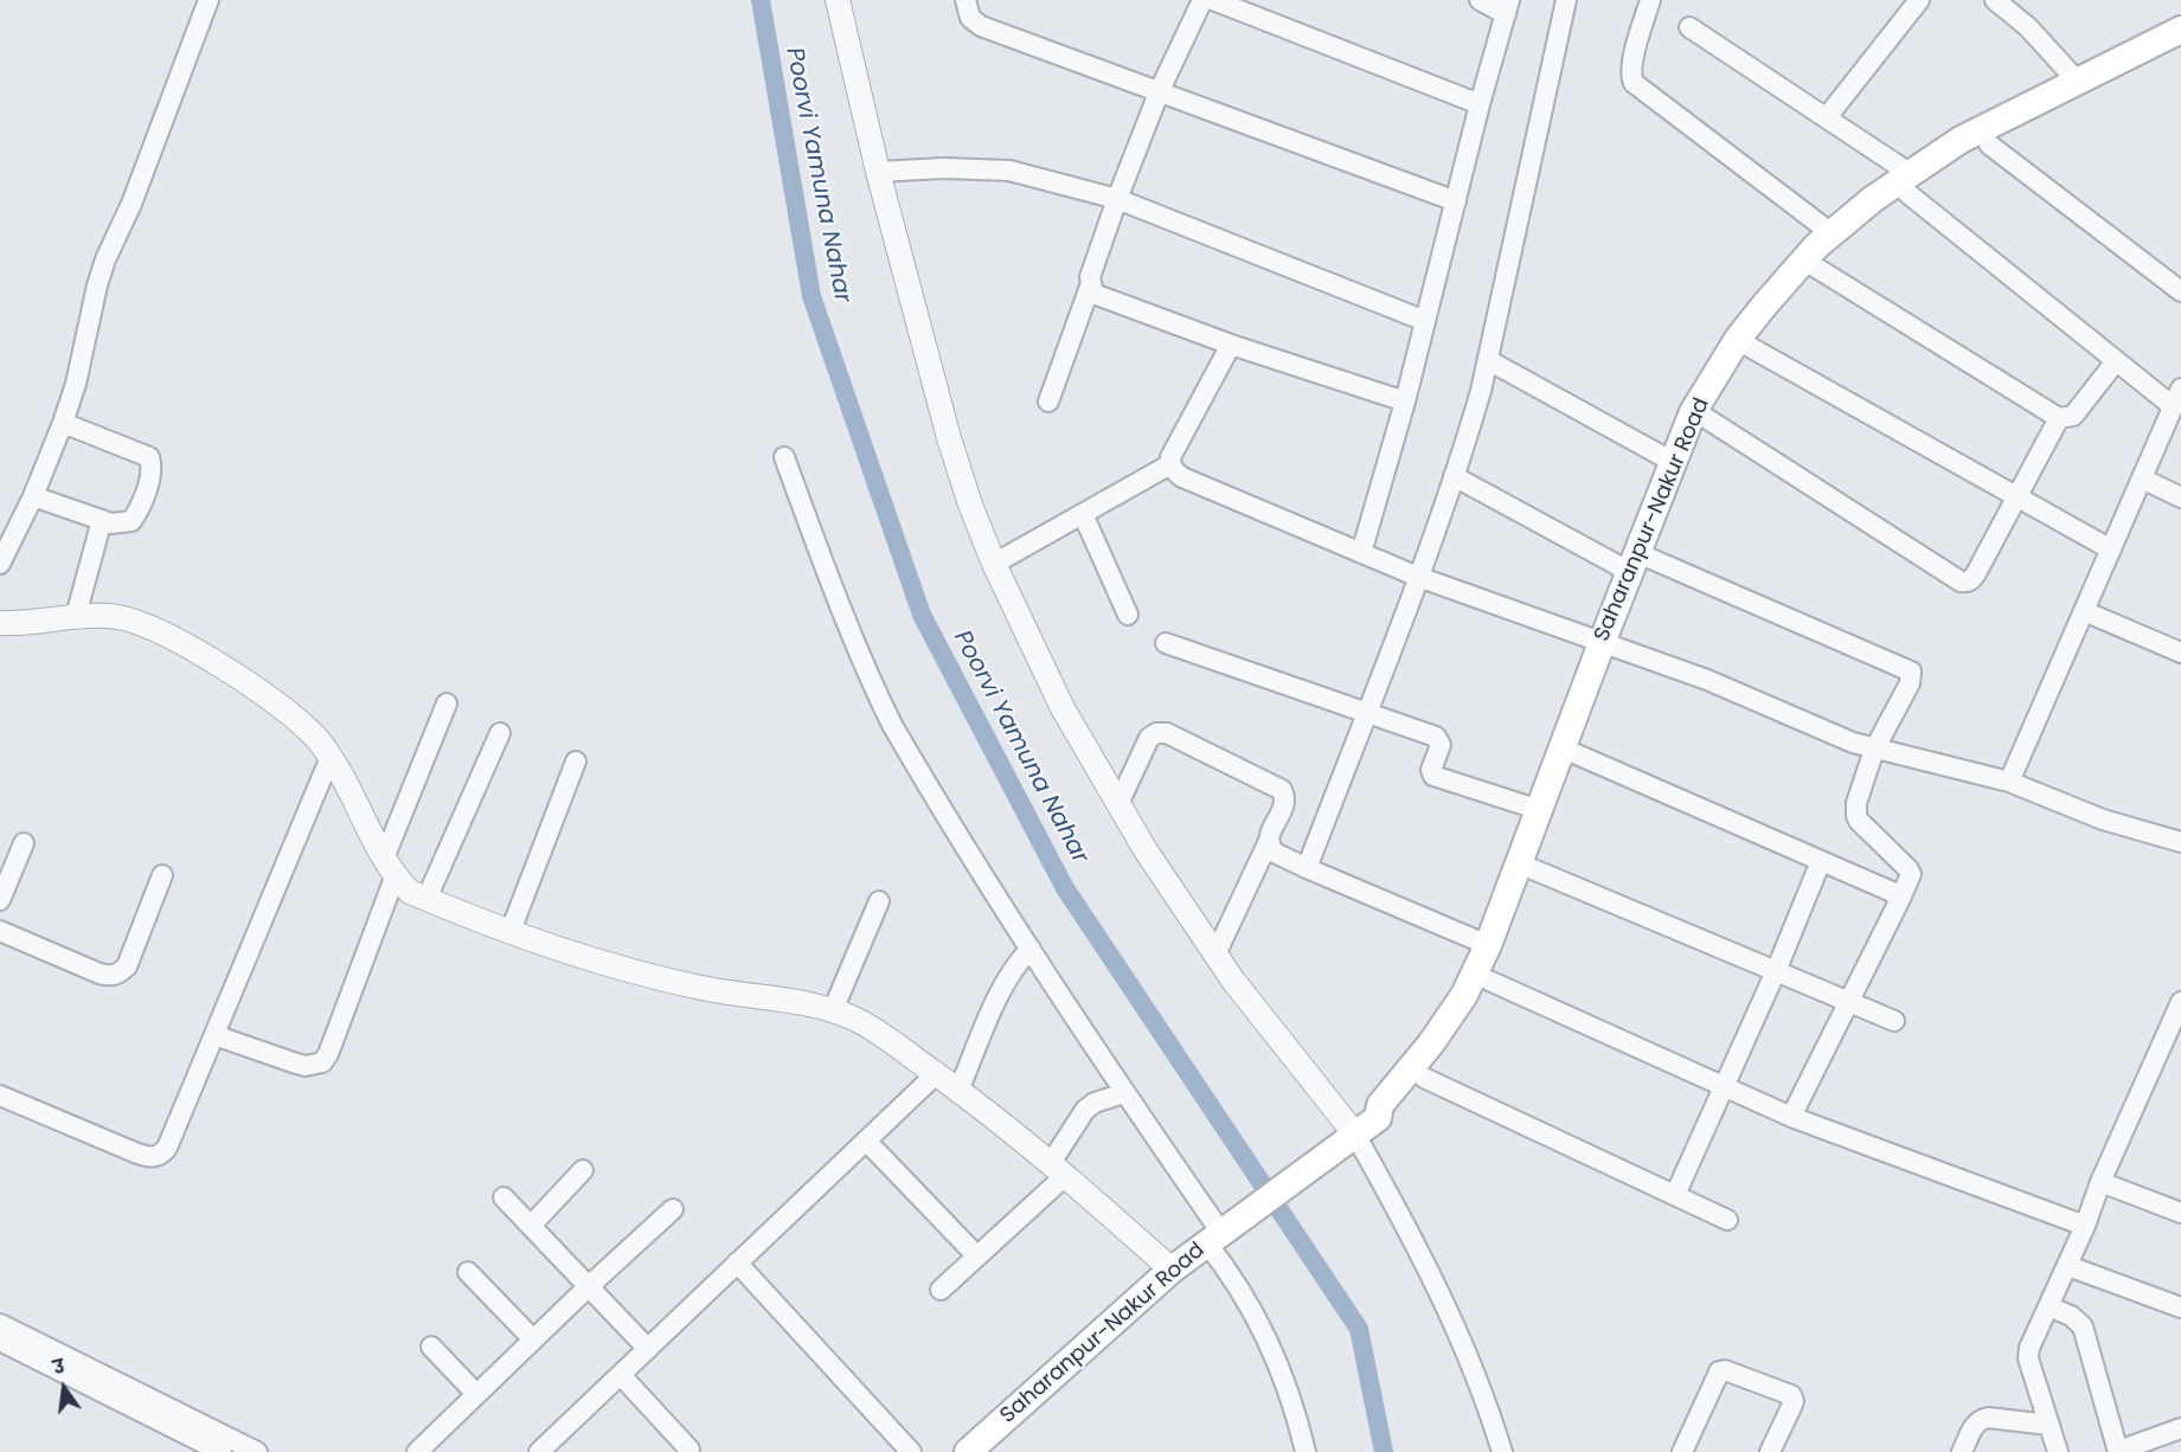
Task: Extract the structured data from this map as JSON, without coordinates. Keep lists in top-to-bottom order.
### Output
{
  "streets": {
    "main road": ["Saharanpur-Nakur Road"]
  },
  "water": ["Poorvi Yamuna Nahar"],
  "north": "top"
}
